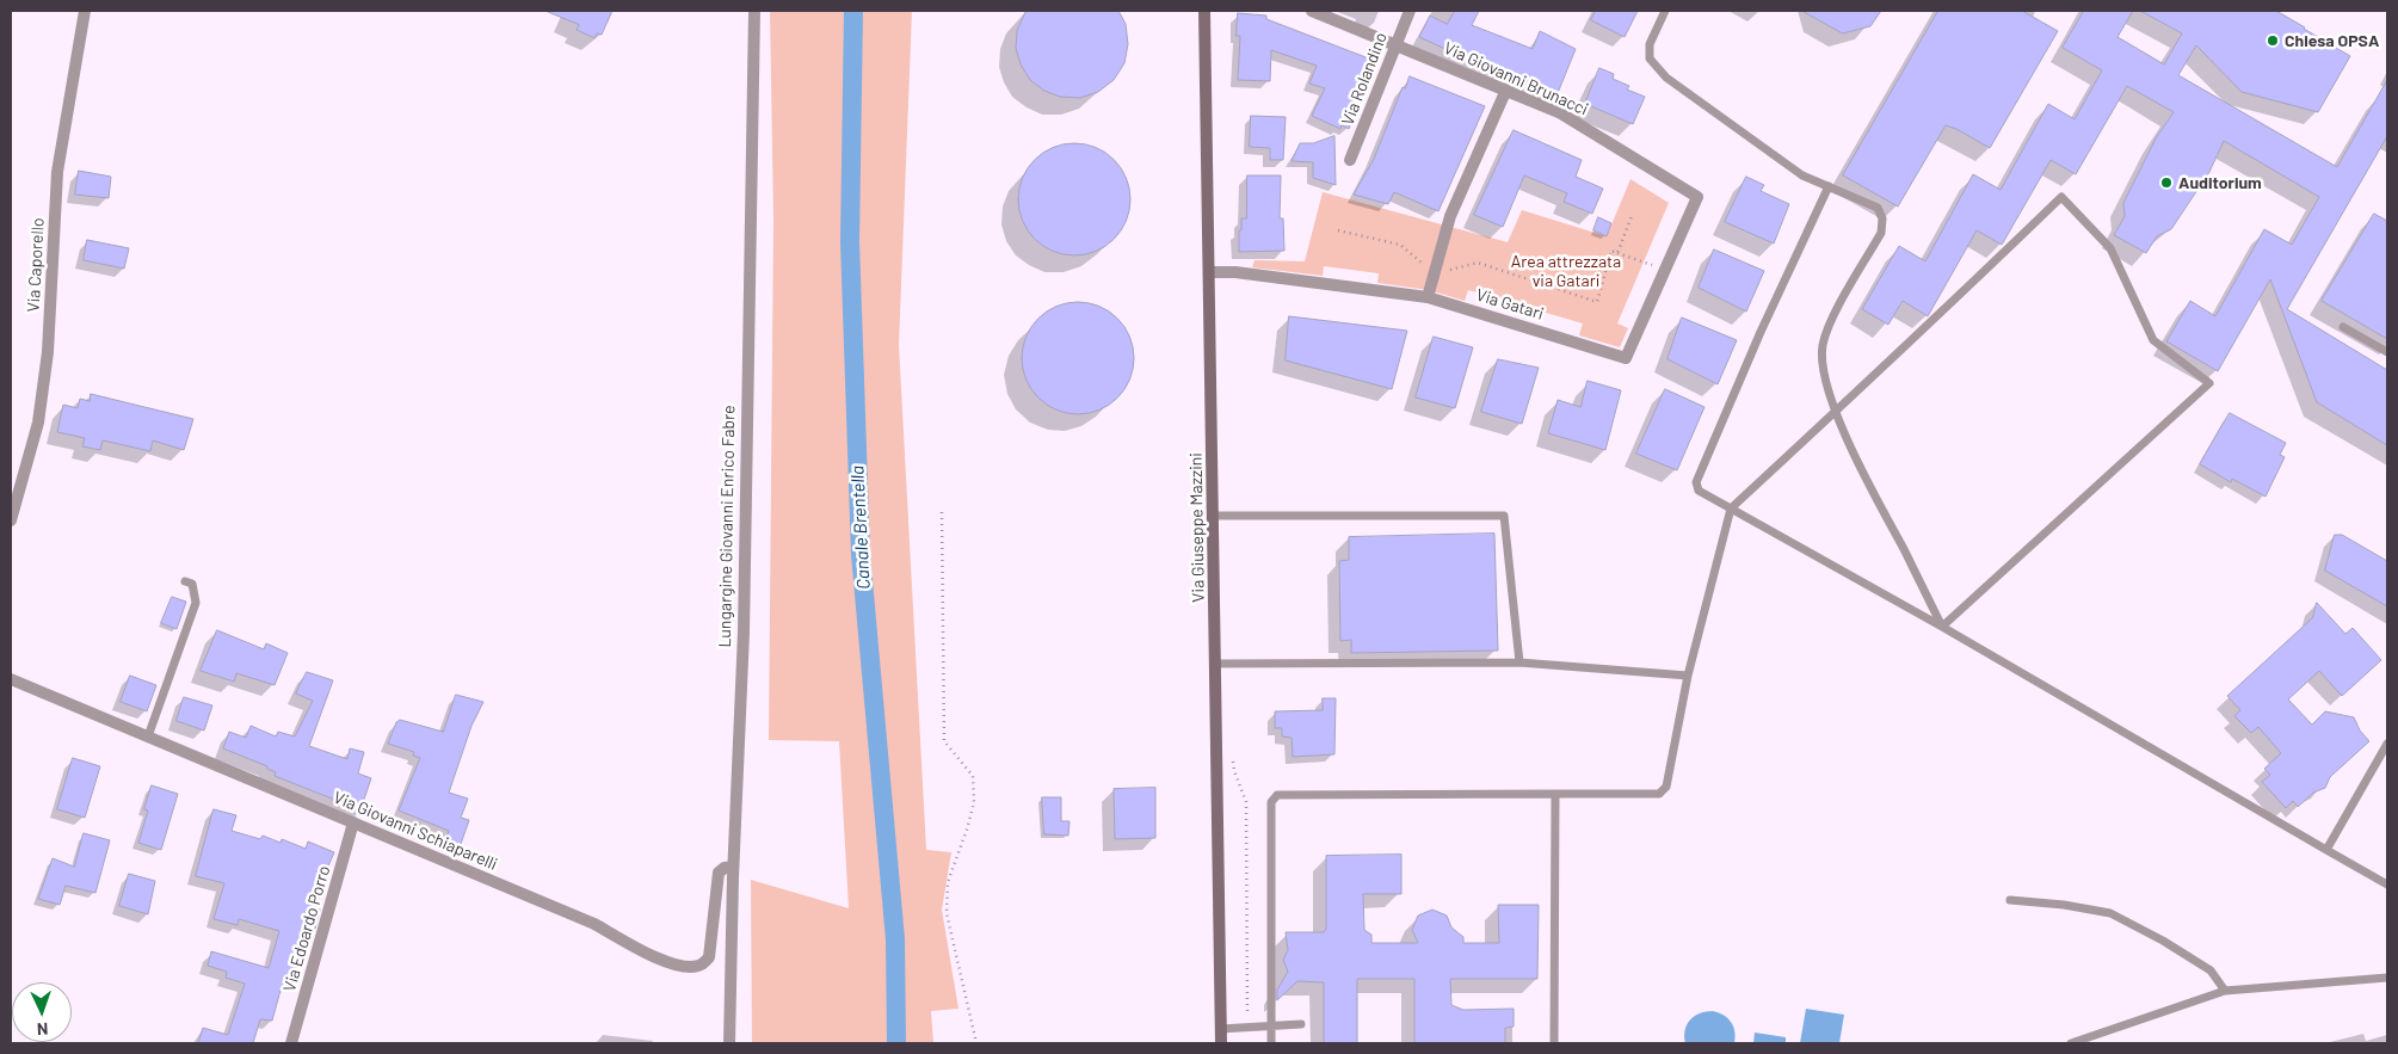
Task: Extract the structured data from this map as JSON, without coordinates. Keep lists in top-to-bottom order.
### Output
{
  "streets": {
    "main road": ["Via Giuseppe Mazzini"],
    "street": [
      "Via Rolandino",
      "Via Giovanni Brunacci",
      "Via Caporello",
      "Via Gatari",
      "Lungargine Giovanni Enrico Fabre",
      "Via Giovanni Schiaparelli",
      "Via Edoardo Porro"
    ]
  },
  "crossings": [
    ["Via Rolandino", "Via Giovanni Brunacci"],
    ["Via Giovanni Brunacci", "Via Gatari"],
    ["Via Gatari", "Via Giuseppe Mazzini"],
    ["Lungargine Giovanni Enrico Fabre", "Via Giovanni Schiaparelli"],
    ["Via Giovanni Schiaparelli", "Via Edoardo Porro"]
  ],
  "water": ["Canale Brentella"],
  "parks": ["Area attrezzata via Gatari"],
  "places": ["Chiesa OPSA", "Auditorium"],
  "north": "bottom"
}
